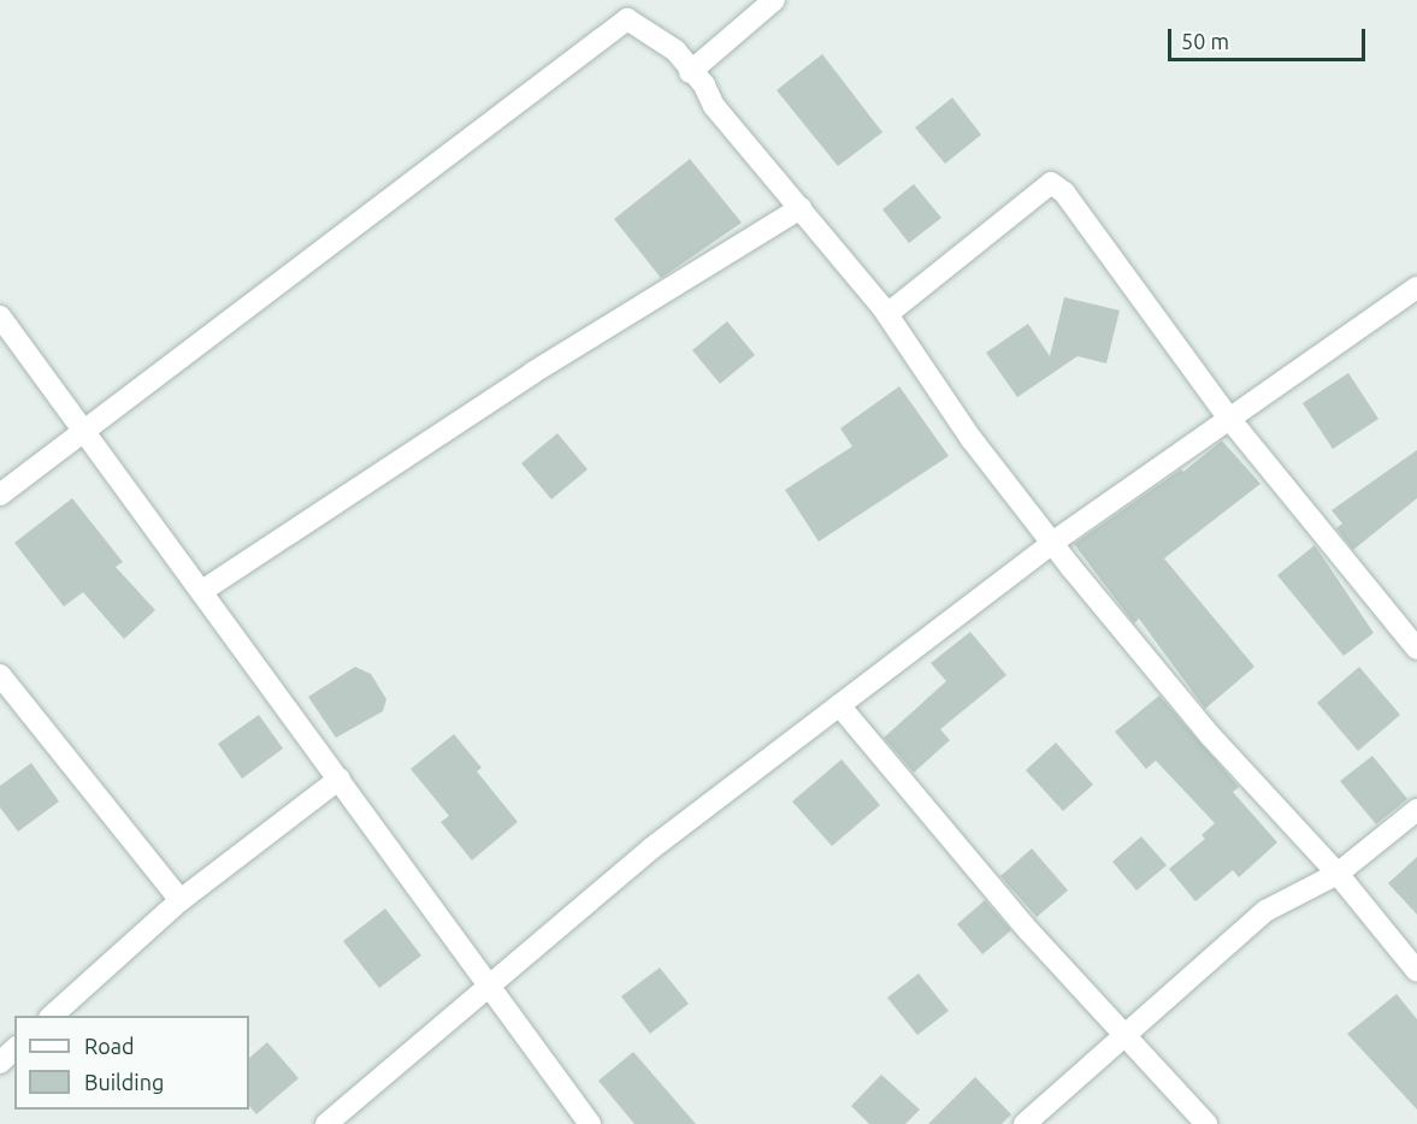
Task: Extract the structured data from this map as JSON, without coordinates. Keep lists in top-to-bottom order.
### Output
{
  "legend": ["Road", "Building"],
  "scale_bar": "50 m"
}
